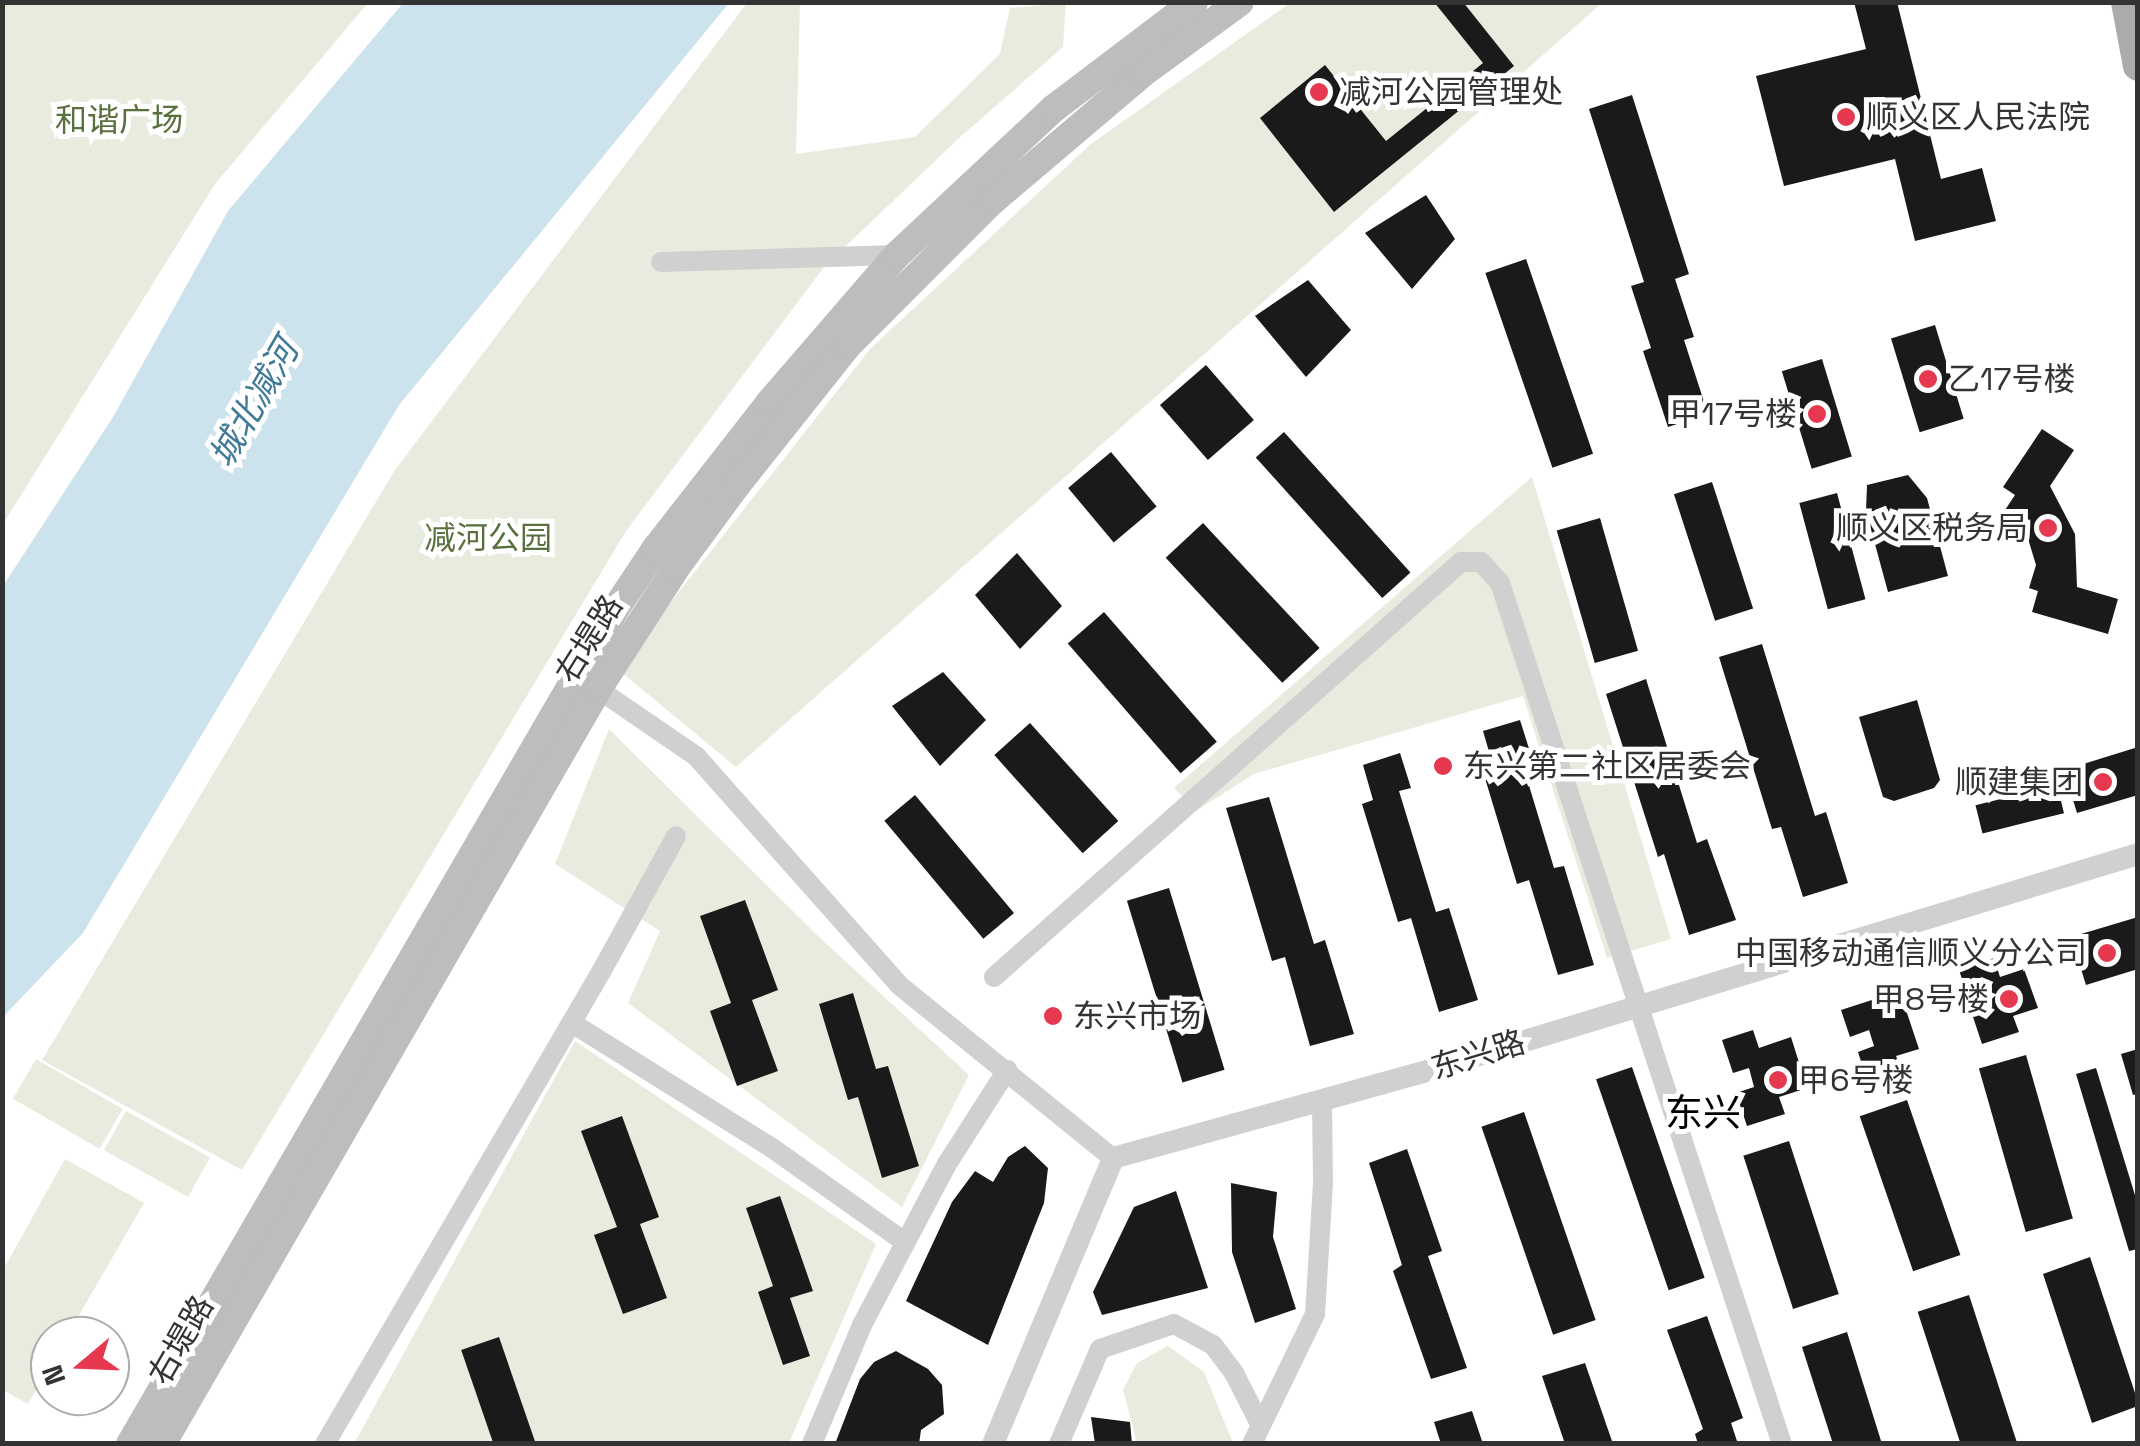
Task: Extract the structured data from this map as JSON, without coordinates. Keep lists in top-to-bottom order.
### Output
{
  "streets": {
    "main road": ["右堤路"],
    "street": ["东兴路"]
  },
  "districts": ["东兴"],
  "water": ["城北减河"],
  "parks": ["和谐广场", "减河公园"],
  "places": [
    "减河公园管理处",
    "顺义区人民法院",
    "乙17号楼",
    "甲17号楼",
    "顺义区税务局",
    "东兴第二社区居委会",
    "顺建集团",
    "中国移动通信顺义分公司",
    "甲8号楼",
    "东兴市场",
    "甲6号楼"
  ],
  "north": "left"
}
